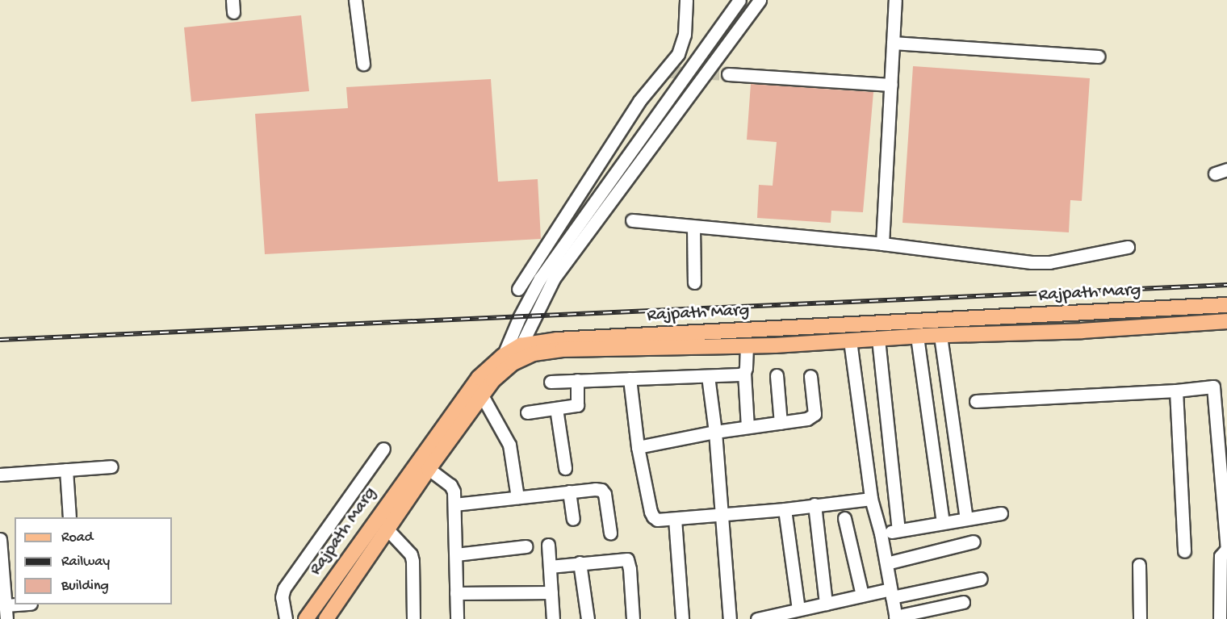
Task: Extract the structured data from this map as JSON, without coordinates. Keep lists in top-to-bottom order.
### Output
{
  "streets": {
    "main road": ["Rajpath Marg"]
  },
  "legend": ["Road", "Railway", "Building"]
}
